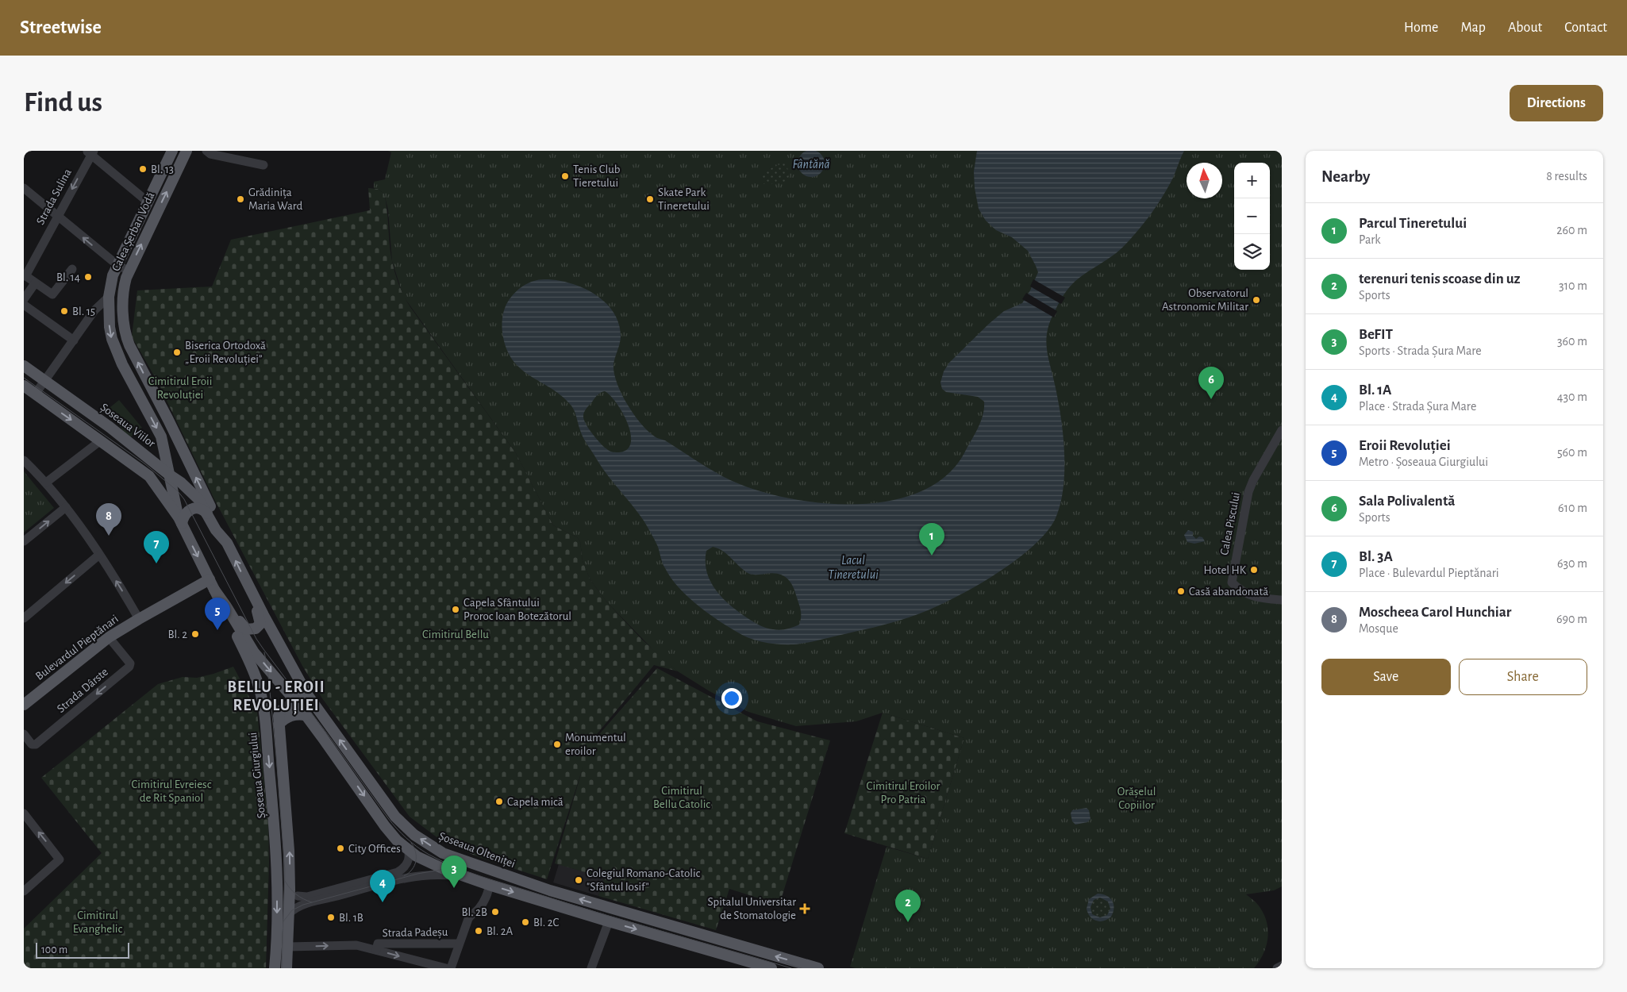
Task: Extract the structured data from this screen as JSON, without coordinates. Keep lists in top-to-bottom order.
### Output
{
  "streets": {
    "main road": [
      "Calea Șerban Vodă",
      "Șoseaua Viilor",
      "Bulevardul Pieptănari",
      "Șoseaua Giurgiului",
      "Șoseaua Olteniței"
    ],
    "street": [
      "Strada Sulina",
      "Calea Piscului",
      "Strada Dârste",
      "Strada Padeșu"
    ]
  },
  "crossings": [
    ["Calea Șerban Vodă", "Șoseaua Viilor"],
    ["Bulevardul Pieptănari", "Strada Dârste"]
  ],
  "one_way": ["Strada Sulina"],
  "districts": ["BELLU - EROII REVOLUȚIEI"],
  "water": ["Fântănă", "Lacul Tineretului"],
  "parks": [
    "Cimitirul Eroii Revoluției",
    "Cimitirul Bellu",
    "Cimitirul Evreiesc de Rit Spaniol",
    "Cimitirul Eroilor Pro Patria",
    "Cimitirul Bellu Catolic",
    "Orășelul Copiilor",
    "Cimitirul Evanghelic"
  ],
  "places": {
    "other": [
      "Bl. 13",
      "Tenis Club Tieretului",
      "Grădinița Maria Ward",
      "Skate Park Tineretului",
      "Bl. 14",
      "Observatorul Astronomic Militar",
      "Bl. 15",
      "Biserica Ortodoxă „Eroii Revoluției”",
      "Hotel HK",
      "Casă abandonată",
      "Capela Sfântului Proroc Ioan Botezătorul",
      "Bl. 2",
      "Monumentul eroilor",
      "Capela mică",
      "City Offices",
      "Colegiul Romano-Catolic \"Sfântul Iosif\"",
      "Bl. 2B",
      "Bl. 1B",
      "Bl. 2C",
      "Bl. 2A"
    ],
    "health": ["Spitalul Universitar de Stomatologie"]
  },
  "scale_bar": "100 m",
  "north": "top",
  "page": {
    "header": "Streetwise",
    "nav": [
      "Home",
      "Map",
      "About",
      "Contact"
    ],
    "buttons": [
      "Directions",
      ["Save", "Share"]
    ],
    "title": "Find us",
    "heading": ["Nearby", "8 results"],
    "map_buttons": ["+", "−"],
    "list": [
      {
        "mark": "1",
        "name": "Parcul Tineretului",
        "note": "Park",
        "value": "260 m"
      },
      {
        "mark": "2",
        "name": "terenuri tenis scoase din uz",
        "note": "Sports",
        "value": "310 m"
      },
      {
        "mark": "3",
        "name": "BeFIT",
        "note": "Sports · Strada Șura Mare",
        "value": "360 m"
      },
      {
        "mark": "4",
        "name": "Bl. 1A",
        "note": "Place · Strada Șura Mare",
        "value": "430 m"
      },
      {
        "mark": "5",
        "name": "Eroii Revoluției",
        "note": "Metro · Șoseaua Giurgiului",
        "value": "560 m"
      },
      {
        "mark": "6",
        "name": "Sala Polivalentă",
        "note": "Sports",
        "value": "610 m"
      },
      {
        "mark": "7",
        "name": "Bl. 3A",
        "note": "Place · Bulevardul Pieptănari",
        "value": "630 m"
      },
      {
        "mark": "8",
        "name": "Moscheea Carol Hunchiar",
        "note": "Mosque",
        "value": "690 m"
      }
    ],
    "pins": [
      "6",
      "8",
      "1",
      "7",
      "5",
      "3",
      "4",
      "2"
    ],
    "scale": "100 m"
  }
}
